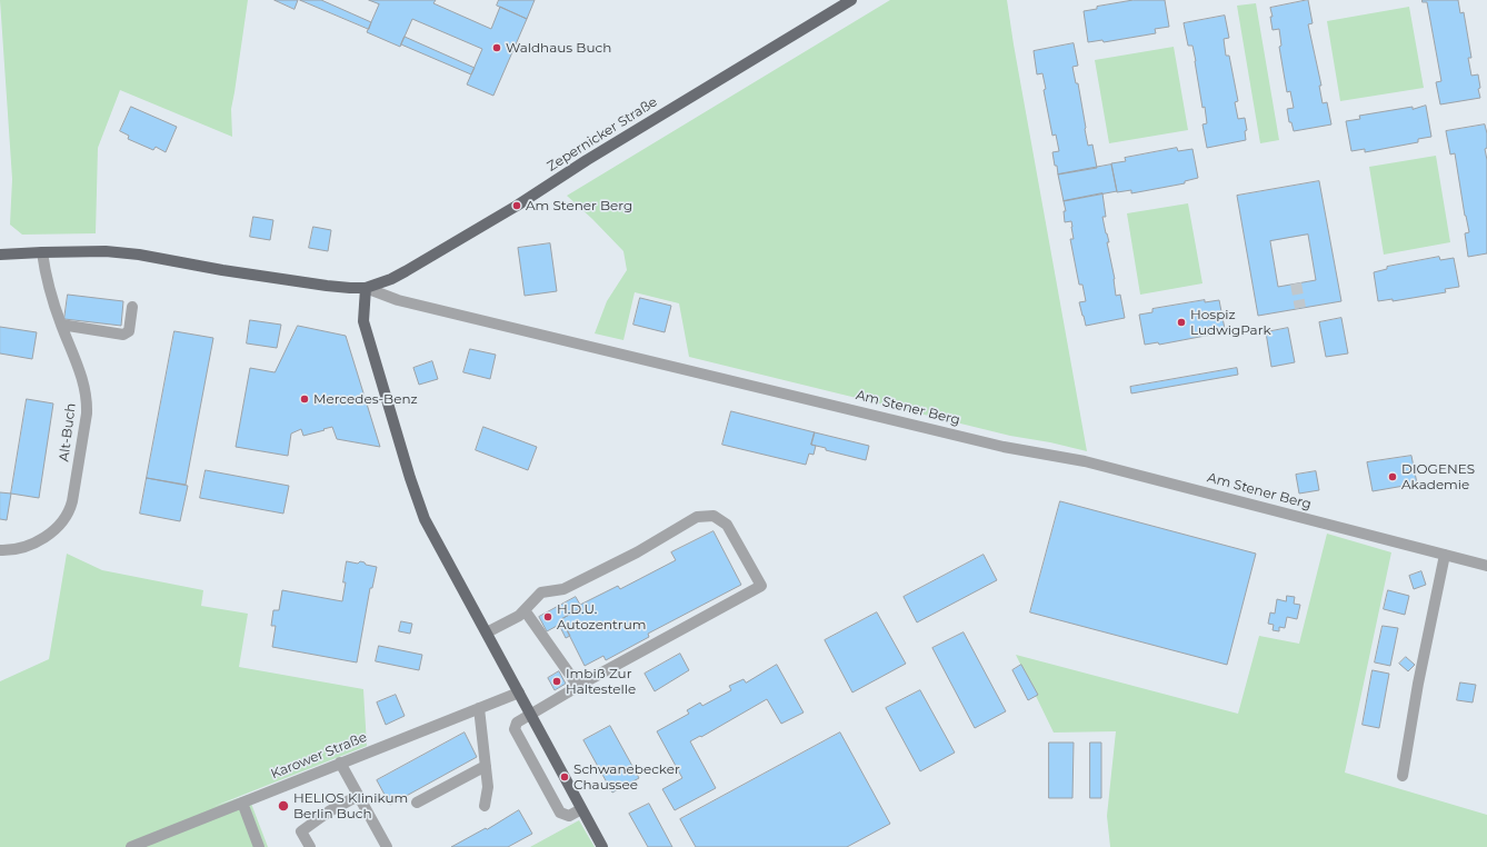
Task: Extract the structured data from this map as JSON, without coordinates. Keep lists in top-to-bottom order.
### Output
{
  "streets": {
    "main road": ["Zepernicker Straße"],
    "street": ["Am Stener Berg", "Alt-Buch", "Karower Straße"]
  },
  "crossings": [
    ["Zepernicker Straße", "Am Stener Berg"]
  ],
  "places": [
    "Waldhaus Buch",
    "Am Stener Berg",
    "Hospiz LudwigPark",
    "Mercedes-Benz",
    "DIOGENES Akademie",
    "H.D.U. Autozentrum",
    "Imbiß Zur Haltestelle",
    "Schwanebecker Chaussee",
    "HELIOS Klinikum Berlin Buch"
  ]
}
